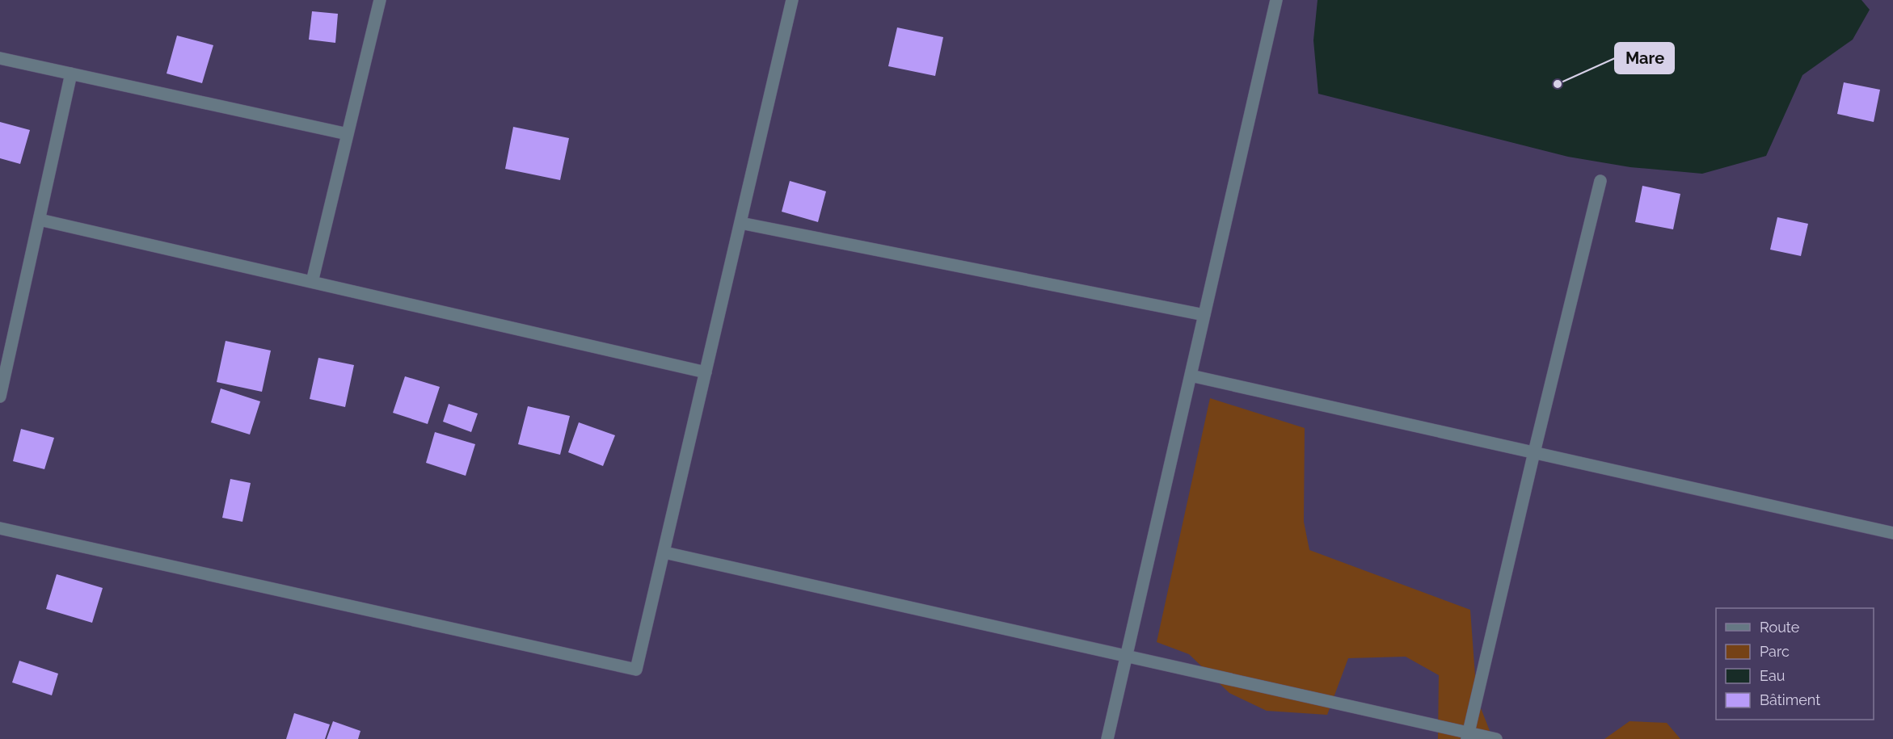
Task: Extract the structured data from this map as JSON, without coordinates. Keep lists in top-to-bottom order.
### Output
{
  "places": ["Mare"],
  "legend": [
    "Route",
    "Parc",
    "Eau",
    "Bâtiment"
  ]
}
